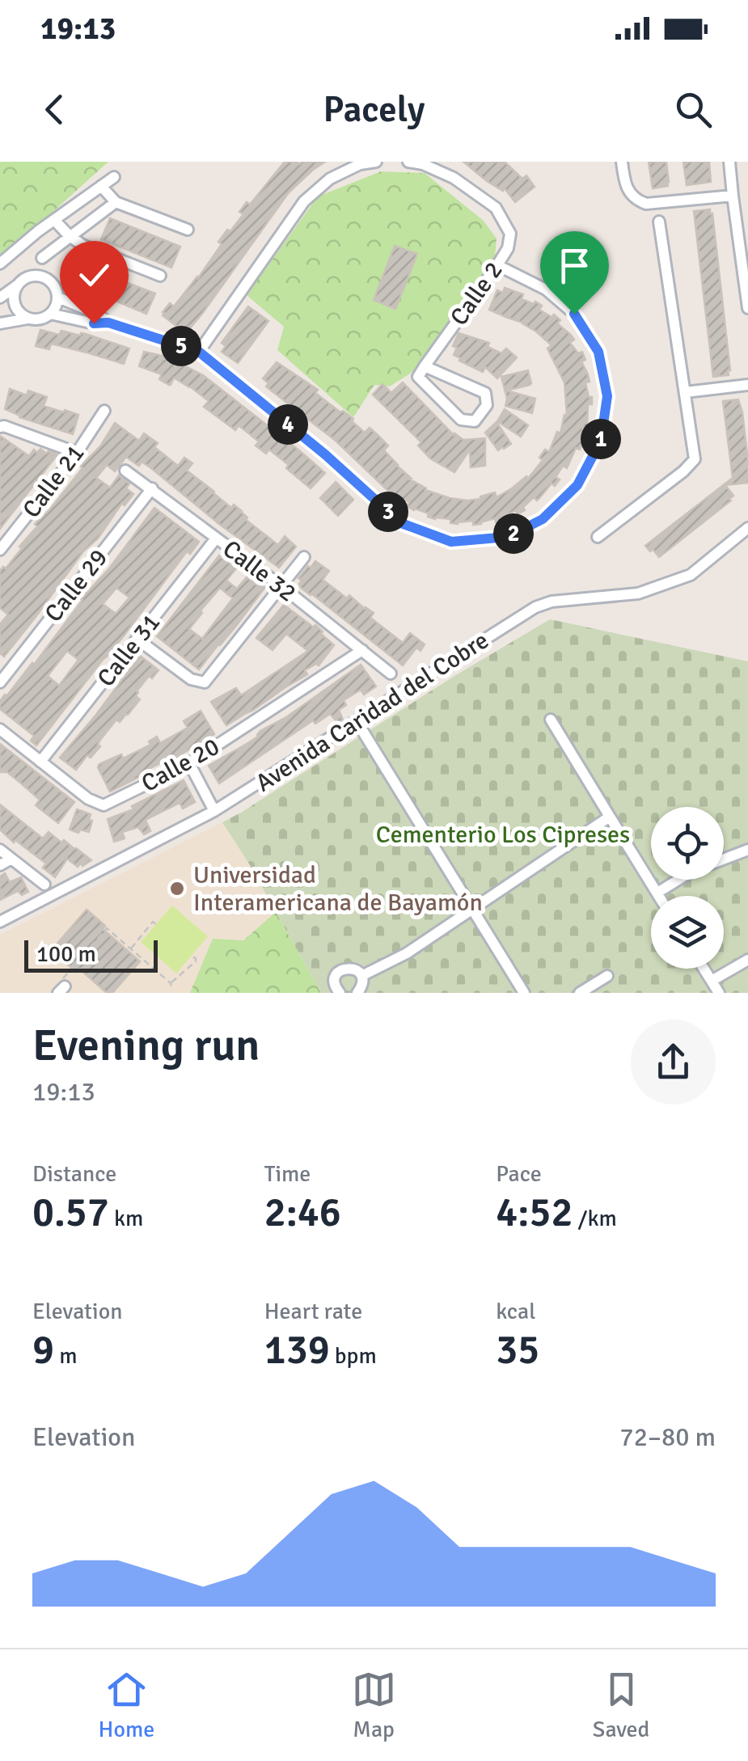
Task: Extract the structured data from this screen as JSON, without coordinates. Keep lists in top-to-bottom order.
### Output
{
  "streets": {
    "street": [
      "Calle 2",
      "Calle 21",
      "Calle 32",
      "Calle 29",
      "Calle 31",
      "Avenida Caridad del Cobre",
      "Calle 20"
    ]
  },
  "crossings": [
    ["Calle 32", "Calle 29"],
    ["Calle 32", "Calle 31"],
    ["Calle 32", "Calle 20"],
    ["Calle 31", "Calle 20"]
  ],
  "parks": ["Cementerio Los Cipreses"],
  "places": ["Universidad Interamericana de Bayamón"],
  "scale_bar": "100 m",
  "page": {
    "status": "19:13",
    "header": "Pacely",
    "pins": [
      "5",
      "4",
      "1",
      "3",
      "2"
    ],
    "scale": "100 m",
    "heading": ["Evening run", "19:13"],
    "stats": [
      ["Distance", "0.57 km"],
      ["Time", "2:46"],
      ["Pace", "4:52 /km"],
      ["Elevation", "9 m"],
      ["Heart rate", "139 bpm"],
      ["kcal", "35"]
    ],
    "chart": ["Elevation", "72–80 m"],
    "tabs": ["Home", "Map", "Saved"]
  }
}
